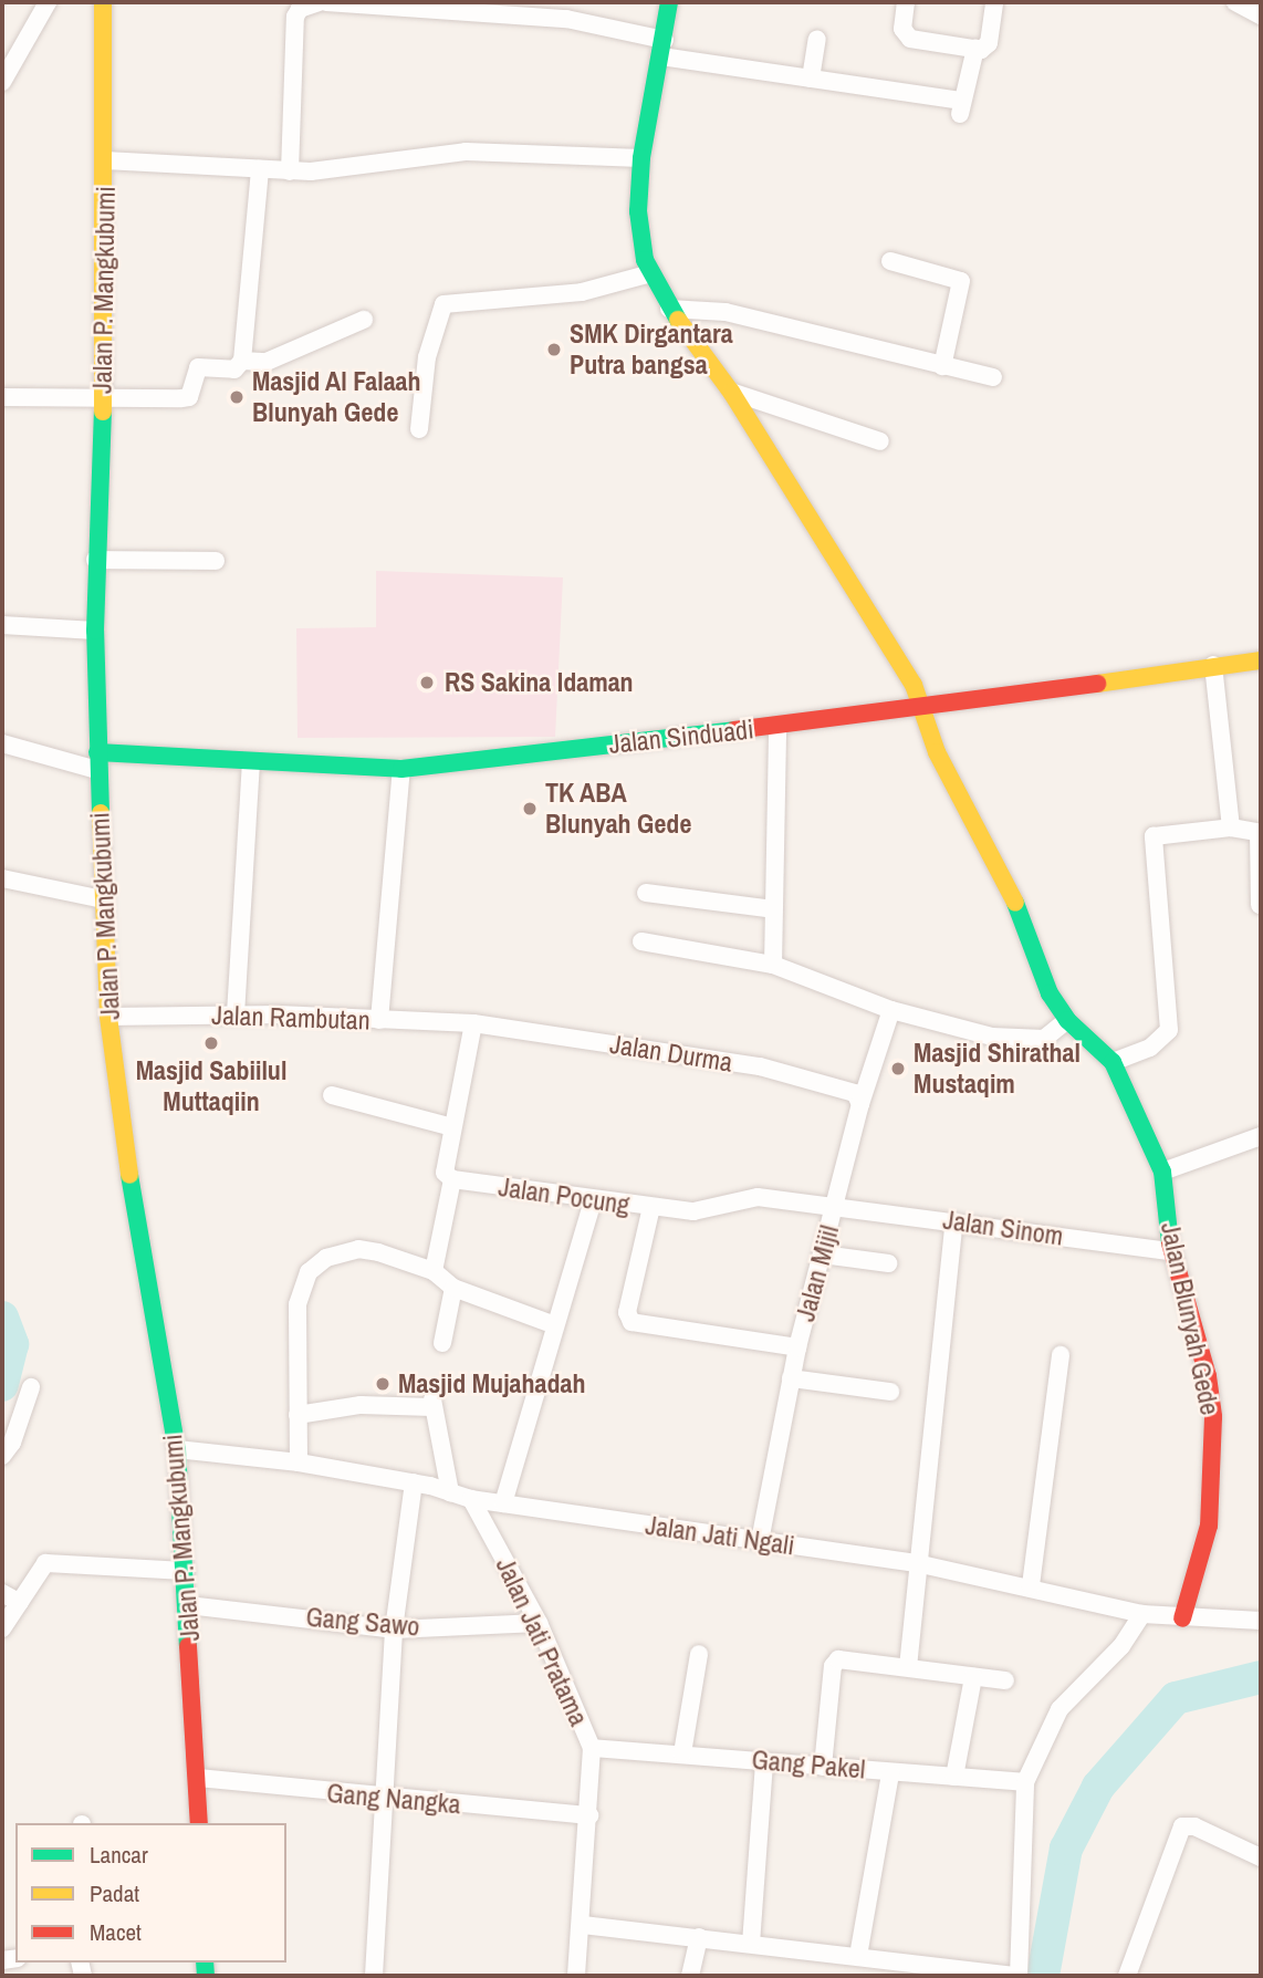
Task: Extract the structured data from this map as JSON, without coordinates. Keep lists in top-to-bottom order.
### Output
{
  "streets": {
    "street": [
      "Jalan P. Mangkubumi",
      "Jalan Sinduadi",
      "Jalan Rambutan",
      "Jalan Durma",
      "Jalan Pocung",
      "Jalan Sinom",
      "Jalan Mijil",
      "Jalan Blunyah Gede",
      "Jalan Jati Ngali",
      "Gang Sawo",
      "Jalan Jati Pratama",
      "Gang Pakel",
      "Gang Nangka"
    ]
  },
  "crossings": [
    ["Jalan P. Mangkubumi", "Jalan Sinduadi"],
    ["Jalan P. Mangkubumi", "Jalan Rambutan"],
    ["Jalan P. Mangkubumi", "Jalan Jati Ngali"],
    ["Jalan P. Mangkubumi", "Gang Sawo"],
    ["Jalan P. Mangkubumi", "Gang Nangka"],
    ["Jalan Sinduadi", "Jalan Blunyah Gede"],
    ["Jalan Rambutan", "Jalan Durma"],
    ["Jalan Durma", "Jalan Mijil"],
    ["Jalan Pocung", "Jalan Sinom"],
    ["Jalan Pocung", "Jalan Mijil"],
    ["Jalan Sinom", "Jalan Mijil"],
    ["Jalan Sinom", "Jalan Blunyah Gede"],
    ["Jalan Mijil", "Jalan Jati Ngali"],
    ["Jalan Blunyah Gede", "Jalan Jati Ngali"],
    ["Jalan Jati Ngali", "Jalan Jati Pratama"],
    ["Gang Sawo", "Jalan Jati Pratama"],
    ["Jalan Jati Pratama", "Gang Pakel"],
    ["Jalan Jati Pratama", "Gang Nangka"]
  ],
  "places": [
    "SMK Dirgantara Putra bangsa",
    "Masjid Al Falaah Blunyah Gede",
    "RS Sakina Idaman",
    "TK ABA Blunyah Gede",
    "Masjid Sabiilul Muttaqiin",
    "Masjid Shirathal Mustaqim",
    "Masjid Mujahadah"
  ],
  "legend": ["Lancar", "Padat", "Macet"]
}
